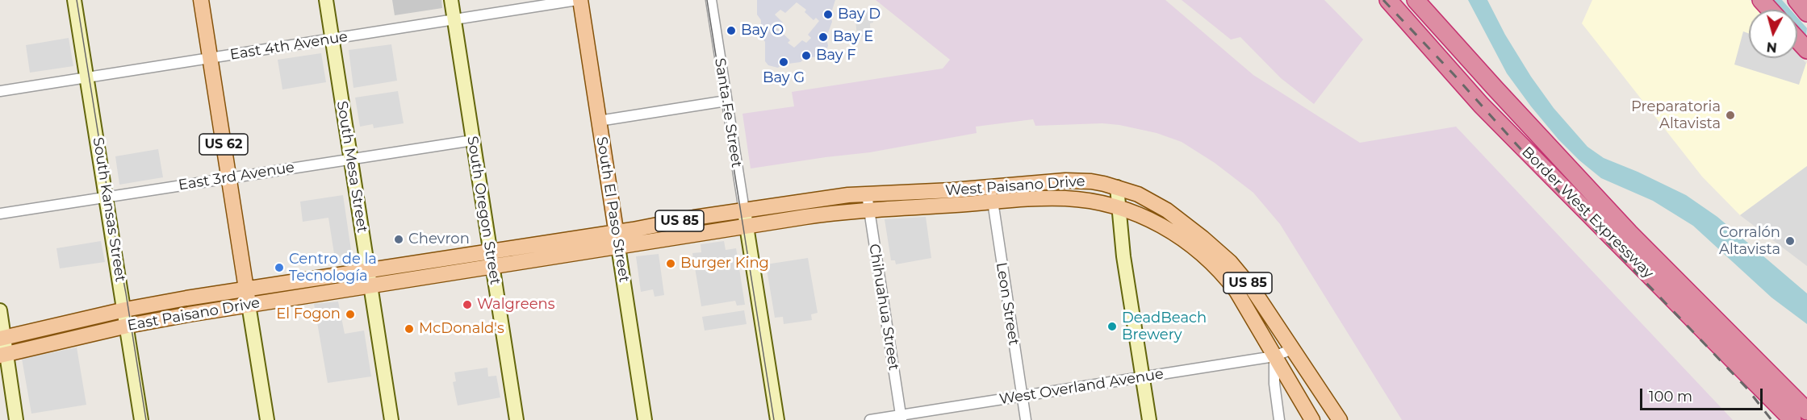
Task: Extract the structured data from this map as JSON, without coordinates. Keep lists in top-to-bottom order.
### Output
{
  "streets": {
    "highway": ["Border West Expressway"],
    "main road": [
      "US 62",
      "West Paisano Drive",
      "South El Paso Street",
      "US 85",
      "East Paisano Drive"
    ],
    "street": [
      "East 4th Avenue",
      "Santa Fe Street",
      "South Mesa Street",
      "East 3rd Avenue",
      "South Kansas Street",
      "South Oregon Street",
      "Leon Street",
      "Chihuahua Street",
      "West Overland Avenue"
    ]
  },
  "crossings": [
    ["East 4th Avenue", "US 62"],
    ["East 4th Avenue", "South Mesa Street"],
    ["East 4th Avenue", "South Kansas Street"],
    ["East 4th Avenue", "South El Paso Street"],
    ["East 4th Avenue", "South Oregon Street"],
    ["Santa Fe Street", "West Paisano Drive"],
    ["US 62", "East 3rd Avenue"],
    ["US 62", "East Paisano Drive"],
    ["South Mesa Street", "East 3rd Avenue"],
    ["South Mesa Street", "East Paisano Drive"],
    ["East 3rd Avenue", "South Kansas Street"],
    ["East 3rd Avenue", "South Oregon Street"],
    ["West Paisano Drive", "South El Paso Street"],
    ["West Paisano Drive", "Leon Street"],
    ["West Paisano Drive", "Chihuahua Street"],
    ["West Paisano Drive", "East Paisano Drive"],
    ["West Paisano Drive", "West Overland Avenue"],
    ["South Kansas Street", "East Paisano Drive"],
    ["South El Paso Street", "East Paisano Drive"],
    ["South Oregon Street", "East Paisano Drive"],
    ["Leon Street", "West Overland Avenue"],
    ["Chihuahua Street", "West Overland Avenue"]
  ],
  "places": [
    "Bay D",
    "Bay O",
    "Bay E",
    "Bay F",
    "Bay G",
    "Preparatoria Altavista",
    "Chevron",
    "Corralón Altavista",
    "Burger King",
    "Centro de la Tecnología",
    "Walgreens",
    "El Fogon",
    "DeadBeach Brewery",
    "McDonald's"
  ],
  "scale_bar": "100 m",
  "north": "bottom"
}
